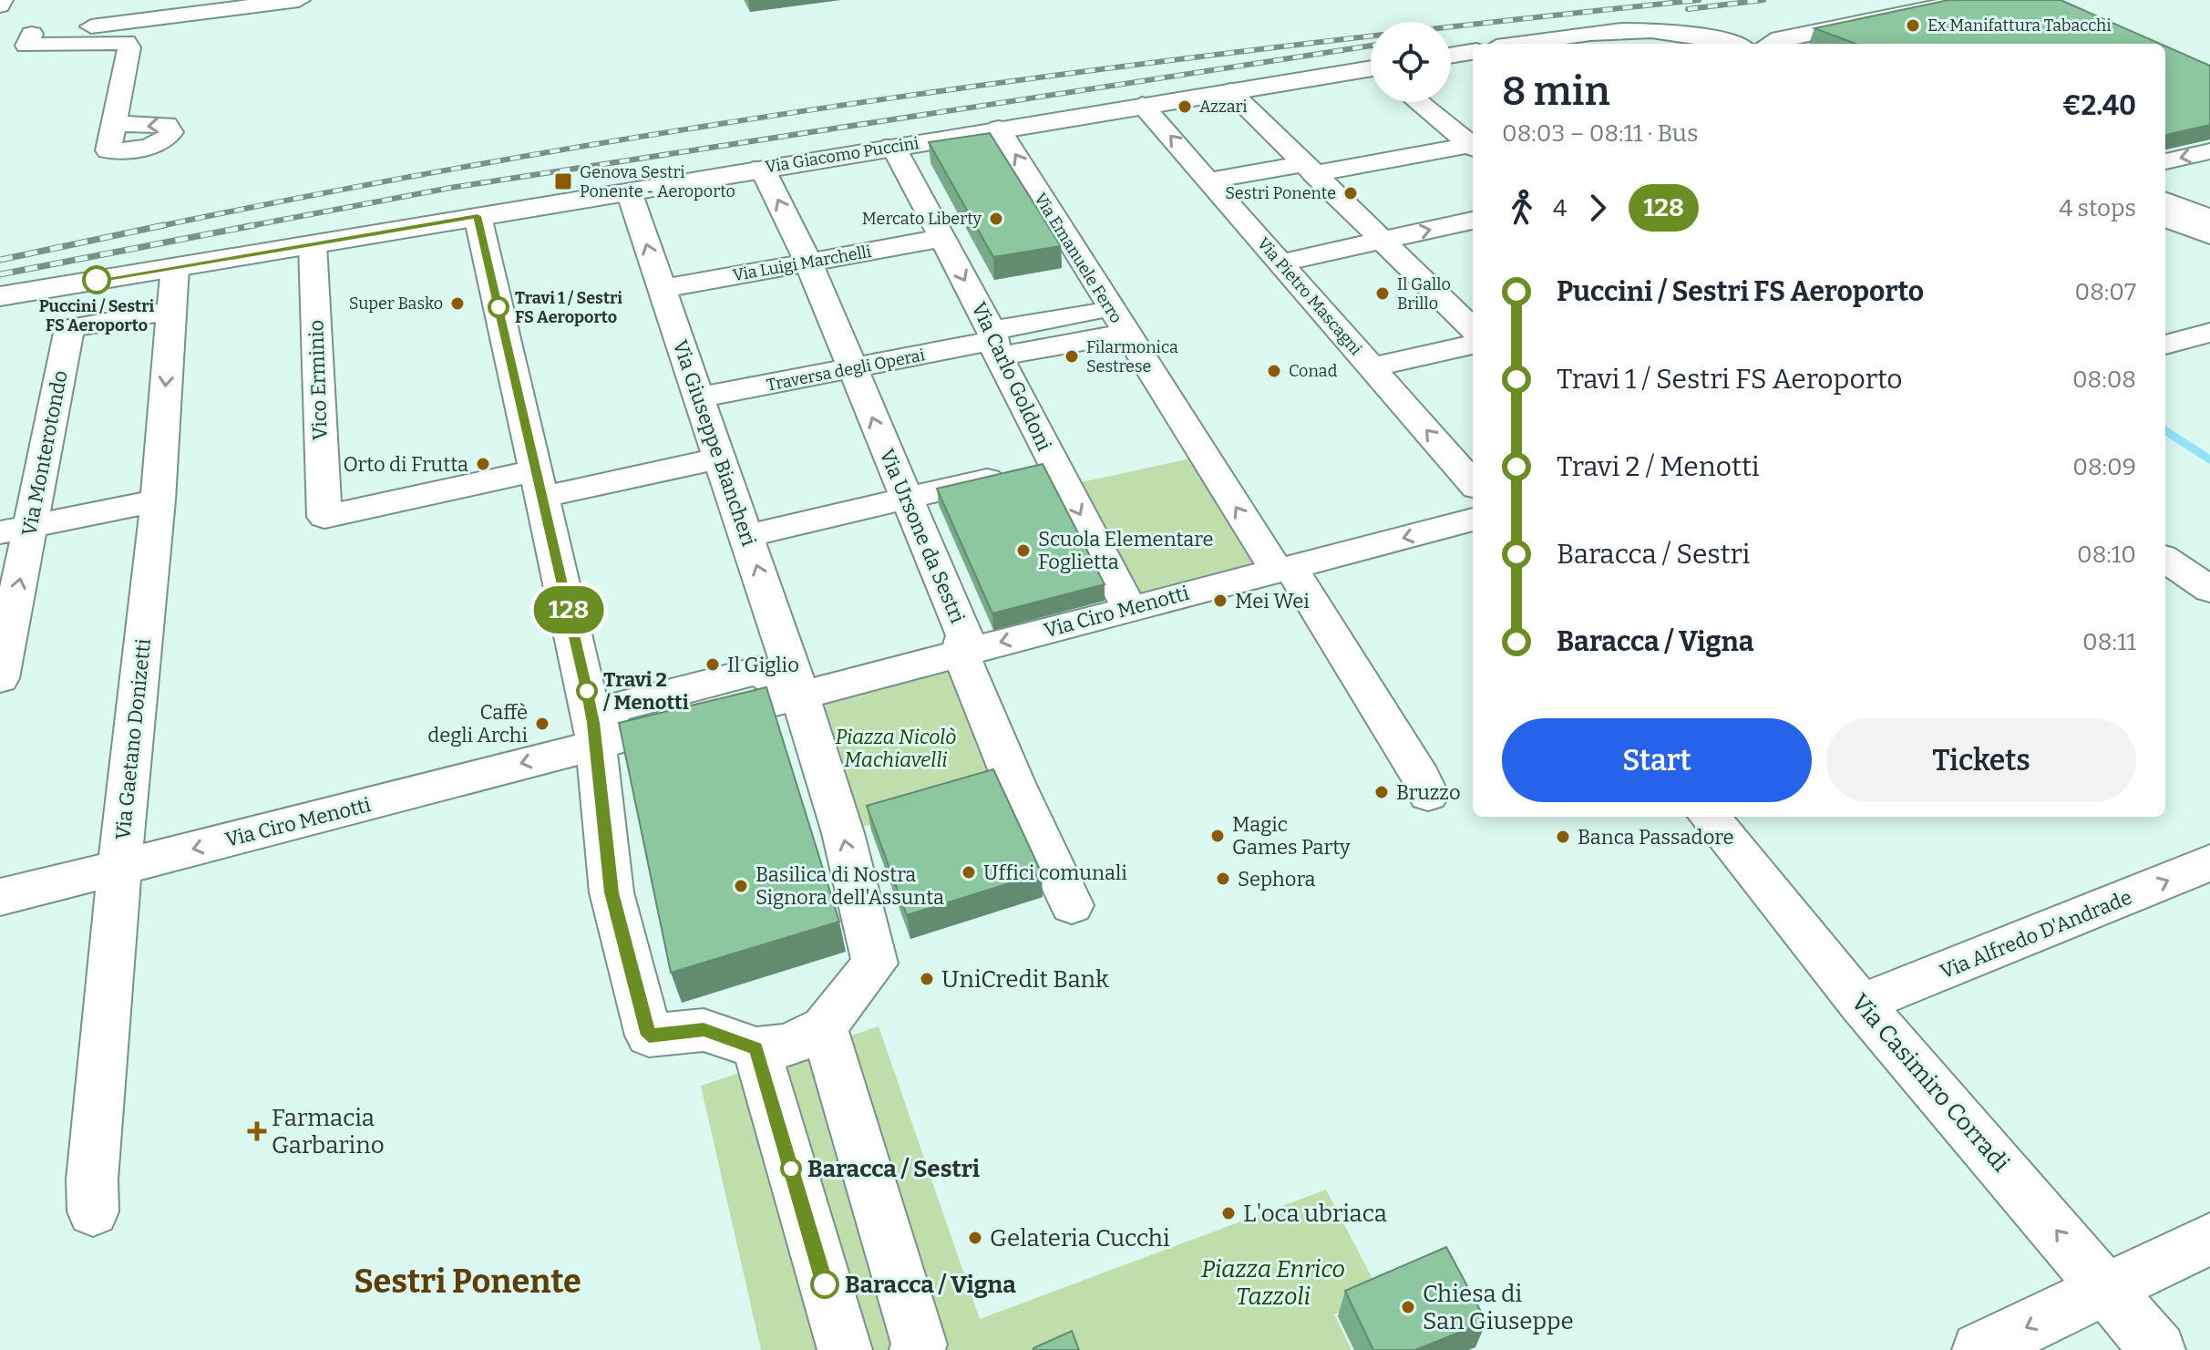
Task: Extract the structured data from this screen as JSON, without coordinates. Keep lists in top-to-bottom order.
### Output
{
  "streets": {
    "main road": ["Via Giacomo Puccini"],
    "street": [
      "Via Emanuele Ferro",
      "Via Luigi Marchelli",
      "Via Pietro Mascagni",
      "Traversa degli Operai",
      "Via Carlo Goldoni",
      "Vico Erminio",
      "Via Giuseppe Biancheri",
      "Via Monterotondo",
      "Via Ursone da Sestri",
      "Via Ciro Menotti",
      "Via Gaetano Donizetti",
      "Via Alfredo D'Andrade",
      "Via Casimiro Corradi"
    ]
  },
  "crossings": [
    ["Via Giacomo Puccini", "Via Emanuele Ferro"],
    ["Via Giacomo Puccini", "Via Pietro Mascagni"],
    ["Via Giacomo Puccini", "Via Carlo Goldoni"],
    ["Via Giacomo Puccini", "Vico Erminio"],
    ["Via Giacomo Puccini", "Via Giuseppe Biancheri"],
    ["Via Giacomo Puccini", "Via Ursone da Sestri"],
    ["Via Giacomo Puccini", "Via Gaetano Donizetti"],
    ["Via Emanuele Ferro", "Traversa degli Operai"],
    ["Via Emanuele Ferro", "Via Ciro Menotti"],
    ["Via Luigi Marchelli", "Via Carlo Goldoni"],
    ["Via Luigi Marchelli", "Via Giuseppe Biancheri"],
    ["Via Luigi Marchelli", "Via Ursone da Sestri"],
    ["Traversa degli Operai", "Via Carlo Goldoni"],
    ["Traversa degli Operai", "Via Giuseppe Biancheri"],
    ["Traversa degli Operai", "Via Ursone da Sestri"],
    ["Via Carlo Goldoni", "Via Ciro Menotti"],
    ["Via Giuseppe Biancheri", "Via Ciro Menotti"],
    ["Via Monterotondo", "Via Gaetano Donizetti"],
    ["Via Ursone da Sestri", "Via Ciro Menotti"],
    ["Via Ciro Menotti", "Via Gaetano Donizetti"],
    ["Via Alfredo D'Andrade", "Via Casimiro Corradi"]
  ],
  "one_way": ["Via Carlo Goldoni", "Via Alfredo D'Andrade", "Via Casimiro Corradi"],
  "districts": ["Sestri Ponente"],
  "parks": ["Piazza Nicolò Machiavelli", "Piazza Enrico Tazzoli"],
  "places": {
    "other": [
      "Ex Manifattura Tabacchi",
      "Azzari",
      "Sestri Ponente",
      "Mercato Liberty",
      "Puccini / Sestri FS Aeroporto",
      "Il Gallo Brillo",
      "Super Basko",
      "Travi 1 / Sestri FS Aeroporto",
      "Filarmonica Sestrese",
      "Conad",
      "Orto di Frutta",
      "Scuola Elementare Foglietta",
      "Mei Wei",
      "Il Giglio",
      "Travi 2 / Menotti",
      "Caffè degli Archi",
      "Bruzzo",
      "Magic Games Party",
      "Banca Passadore",
      "Uffici comunali",
      "Sephora",
      "Basilica di Nostra Signora dell'Assunta",
      "UniCredit Bank",
      "Baracca / Sestri",
      "L'oca ubriaca",
      "Gelateria Cucchi",
      "Baracca / Vigna",
      "Chiesa di San Giuseppe"
    ],
    "transit": ["Genova Sestri Ponente - Aeroporto"],
    "health": ["Farmacia Garbarino"]
  },
  "lines": ["bus line 128"],
  "page": {
    "on_map": "128",
    "heading": ["8 min", "08:03 – 08:11 · Bus", "€2.40"],
    "legs": ["4", "128", "4 stops"],
    "list": [
      {
        "name": "Puccini / Sestri FS Aeroporto",
        "value": "08:07"
      },
      {
        "name": "Travi 1 / Sestri FS Aeroporto",
        "value": "08:08"
      },
      {
        "name": "Travi 2 / Menotti",
        "value": "08:09"
      },
      {
        "name": "Baracca / Sestri",
        "value": "08:10"
      },
      {
        "name": "Baracca / Vigna",
        "value": "08:11"
      }
    ],
    "buttons": ["Start", "Tickets"]
  }
}
